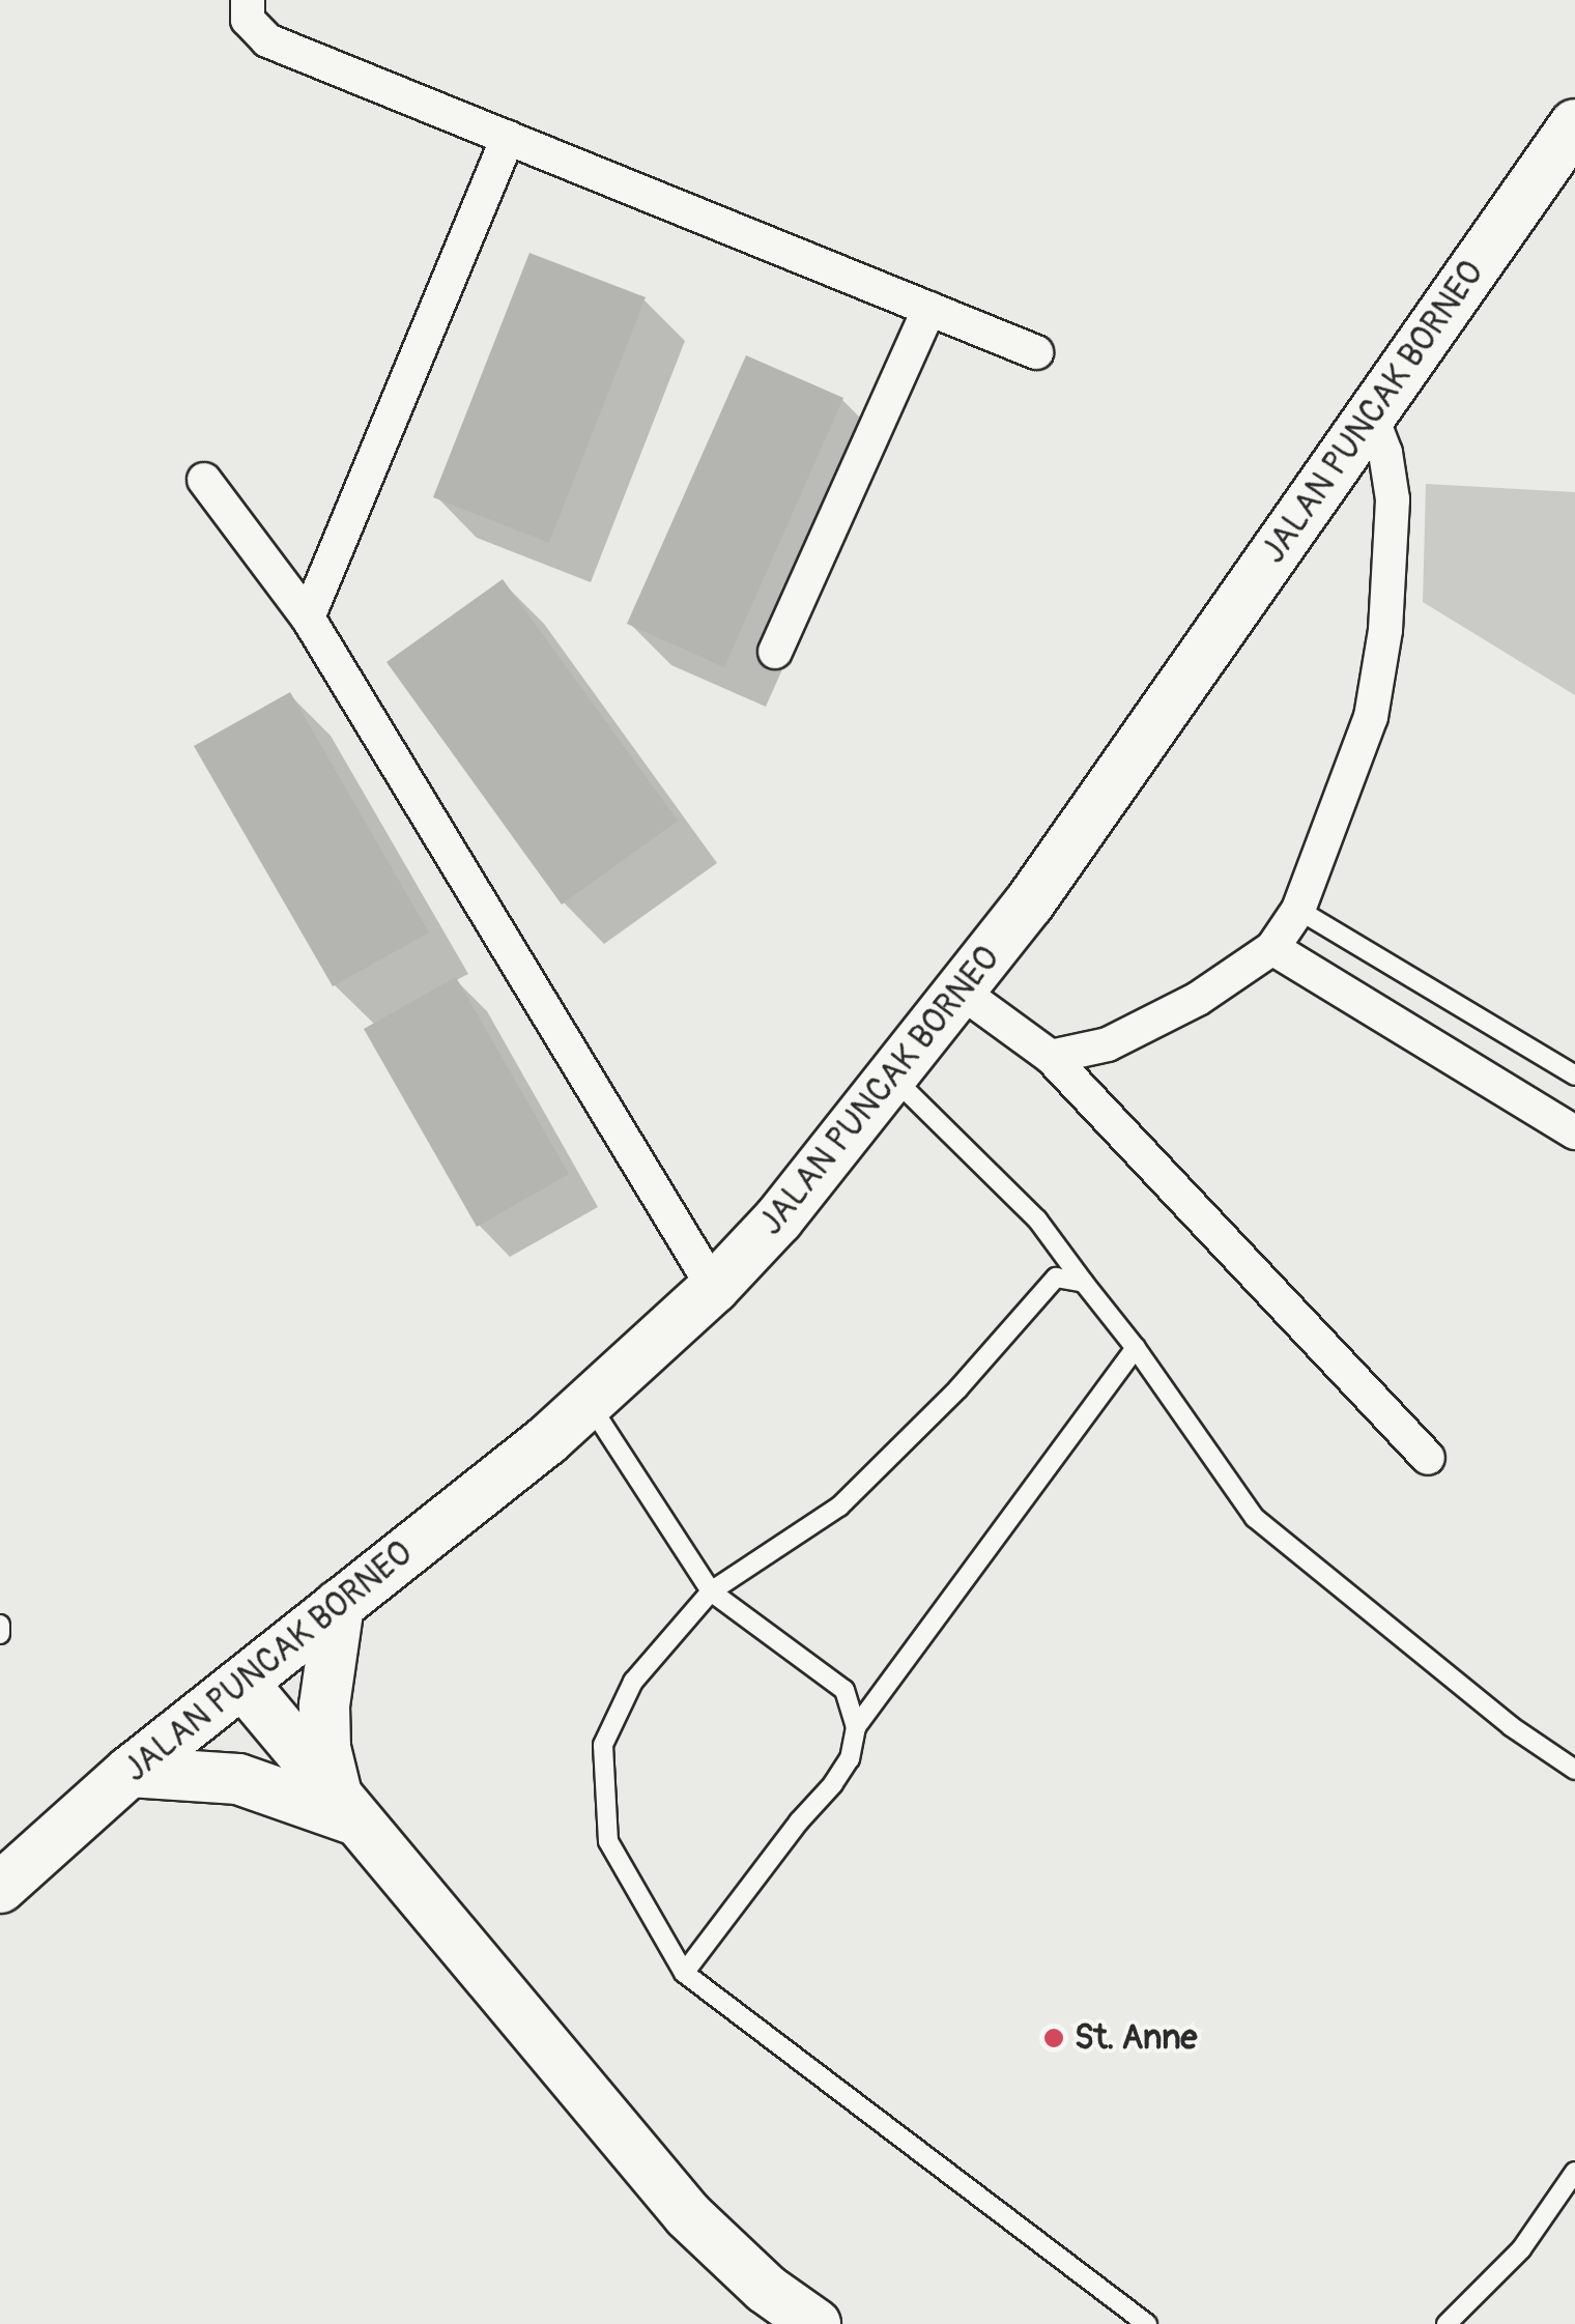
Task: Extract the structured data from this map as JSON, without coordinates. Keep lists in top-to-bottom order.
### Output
{
  "streets": {
    "main road": ["JALAN PUNCAK BORNEO"]
  },
  "places": ["St. Anne"]
}
